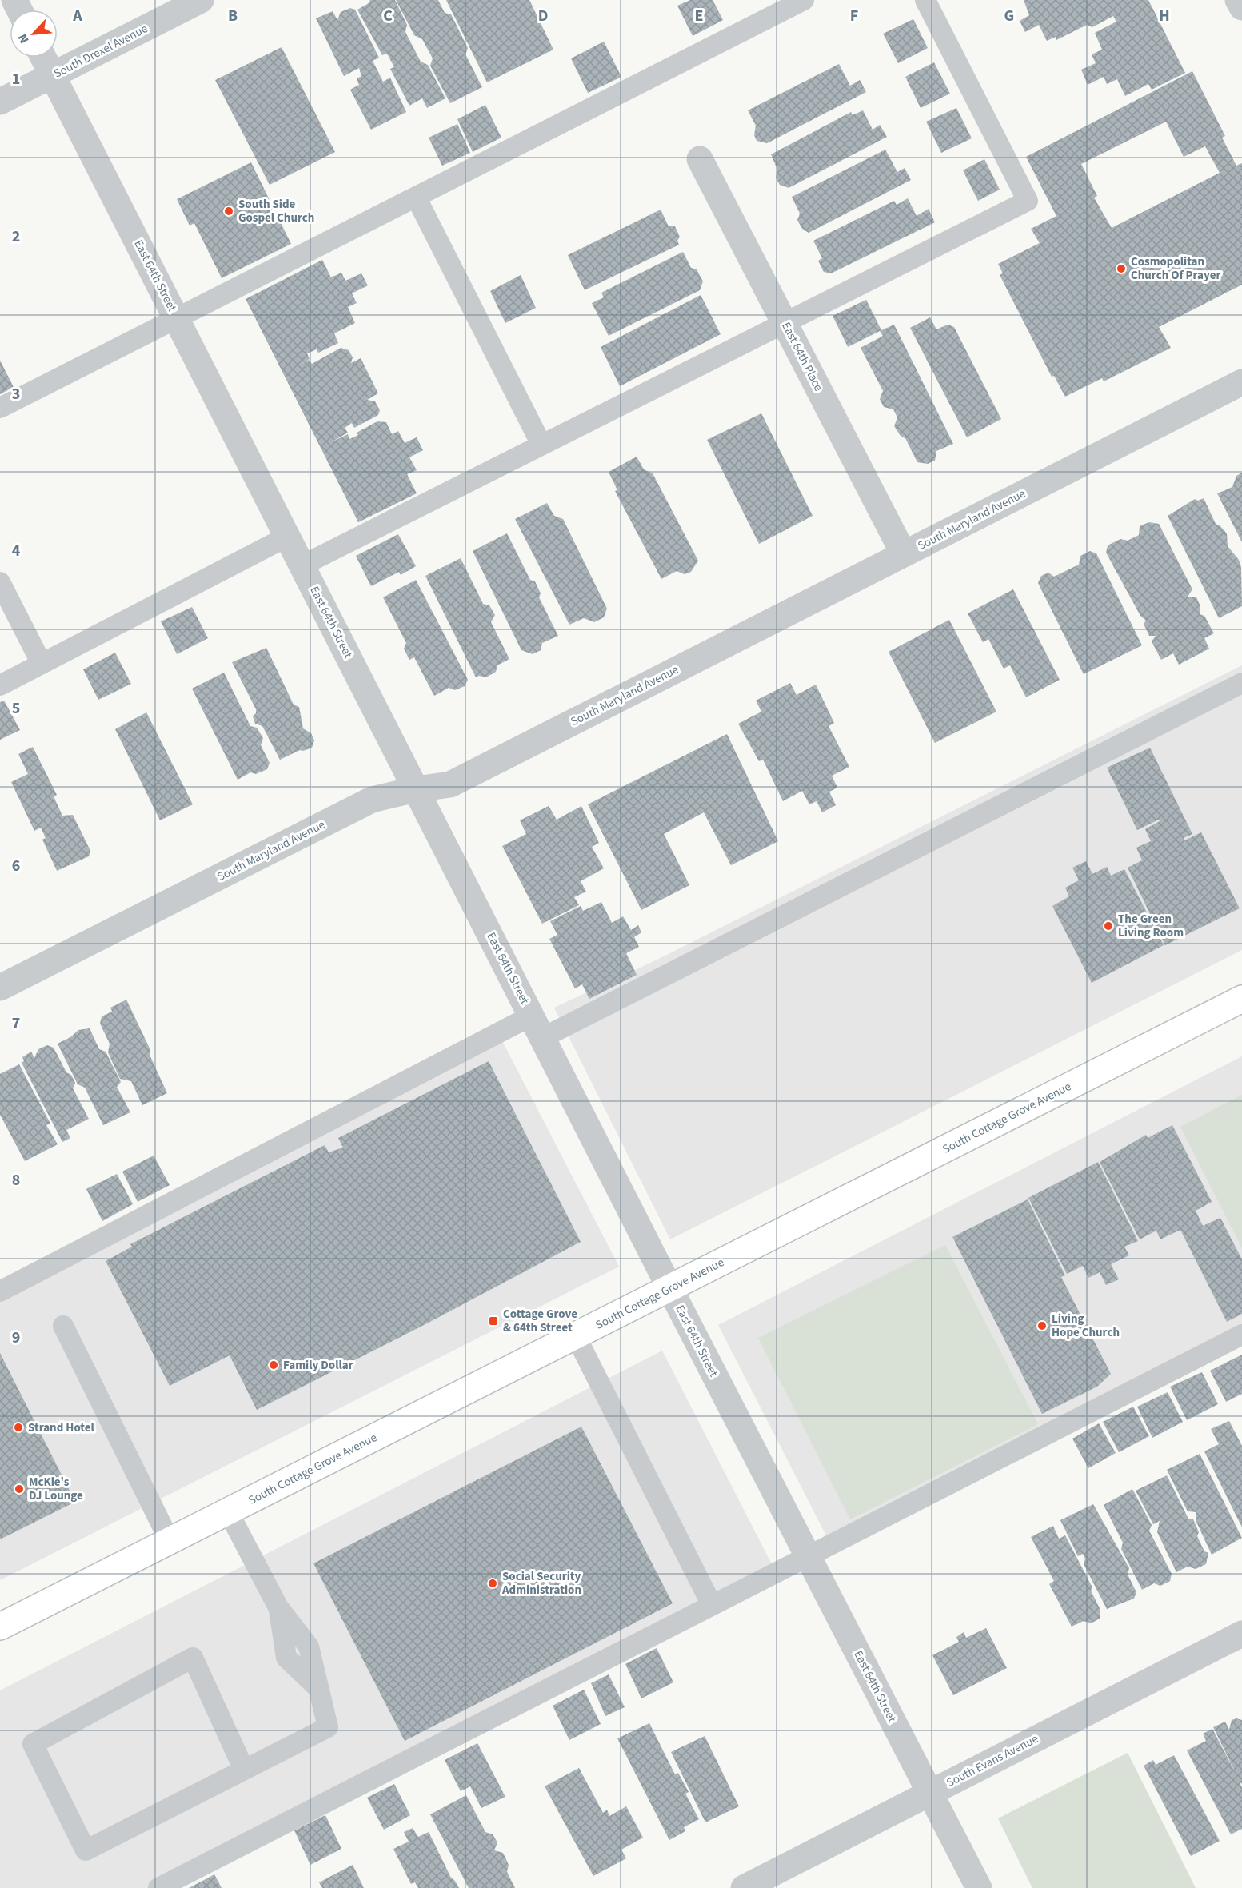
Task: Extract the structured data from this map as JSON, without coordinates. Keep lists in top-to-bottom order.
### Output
{
  "streets": {
    "main road": ["South Cottage Grove Avenue"],
    "street": [
      "South Drexel Avenue",
      "East 64th Street",
      "East 64th Place",
      "South Maryland Avenue",
      "South Evans Avenue"
    ]
  },
  "crossings": [
    ["South Drexel Avenue", "East 64th Street"],
    ["East 64th Street", "South Maryland Avenue"],
    ["East 64th Street", "South Cottage Grove Avenue"],
    ["East 64th Street", "South Evans Avenue"],
    ["East 64th Place", "South Maryland Avenue"]
  ],
  "places": {
    "other": [
      "South Side Gospel Church",
      "Cosmopolitan Church Of Prayer",
      "The Green Living Room",
      "Living Hope Church",
      "Family Dollar",
      "Strand Hotel",
      "McKie's DJ Lounge",
      "Social Security Administration"
    ],
    "transit": ["Cottage Grove & 64th Street"]
  },
  "north": "bottom left",
  "grid": {
    "columns": [
      "A",
      "B",
      "C",
      "D",
      "E",
      "F",
      "G",
      "H"
    ],
    "rows": [
      "1",
      "2",
      "3",
      "4",
      "5",
      "6",
      "7",
      "8",
      "9"
    ]
  }
}
